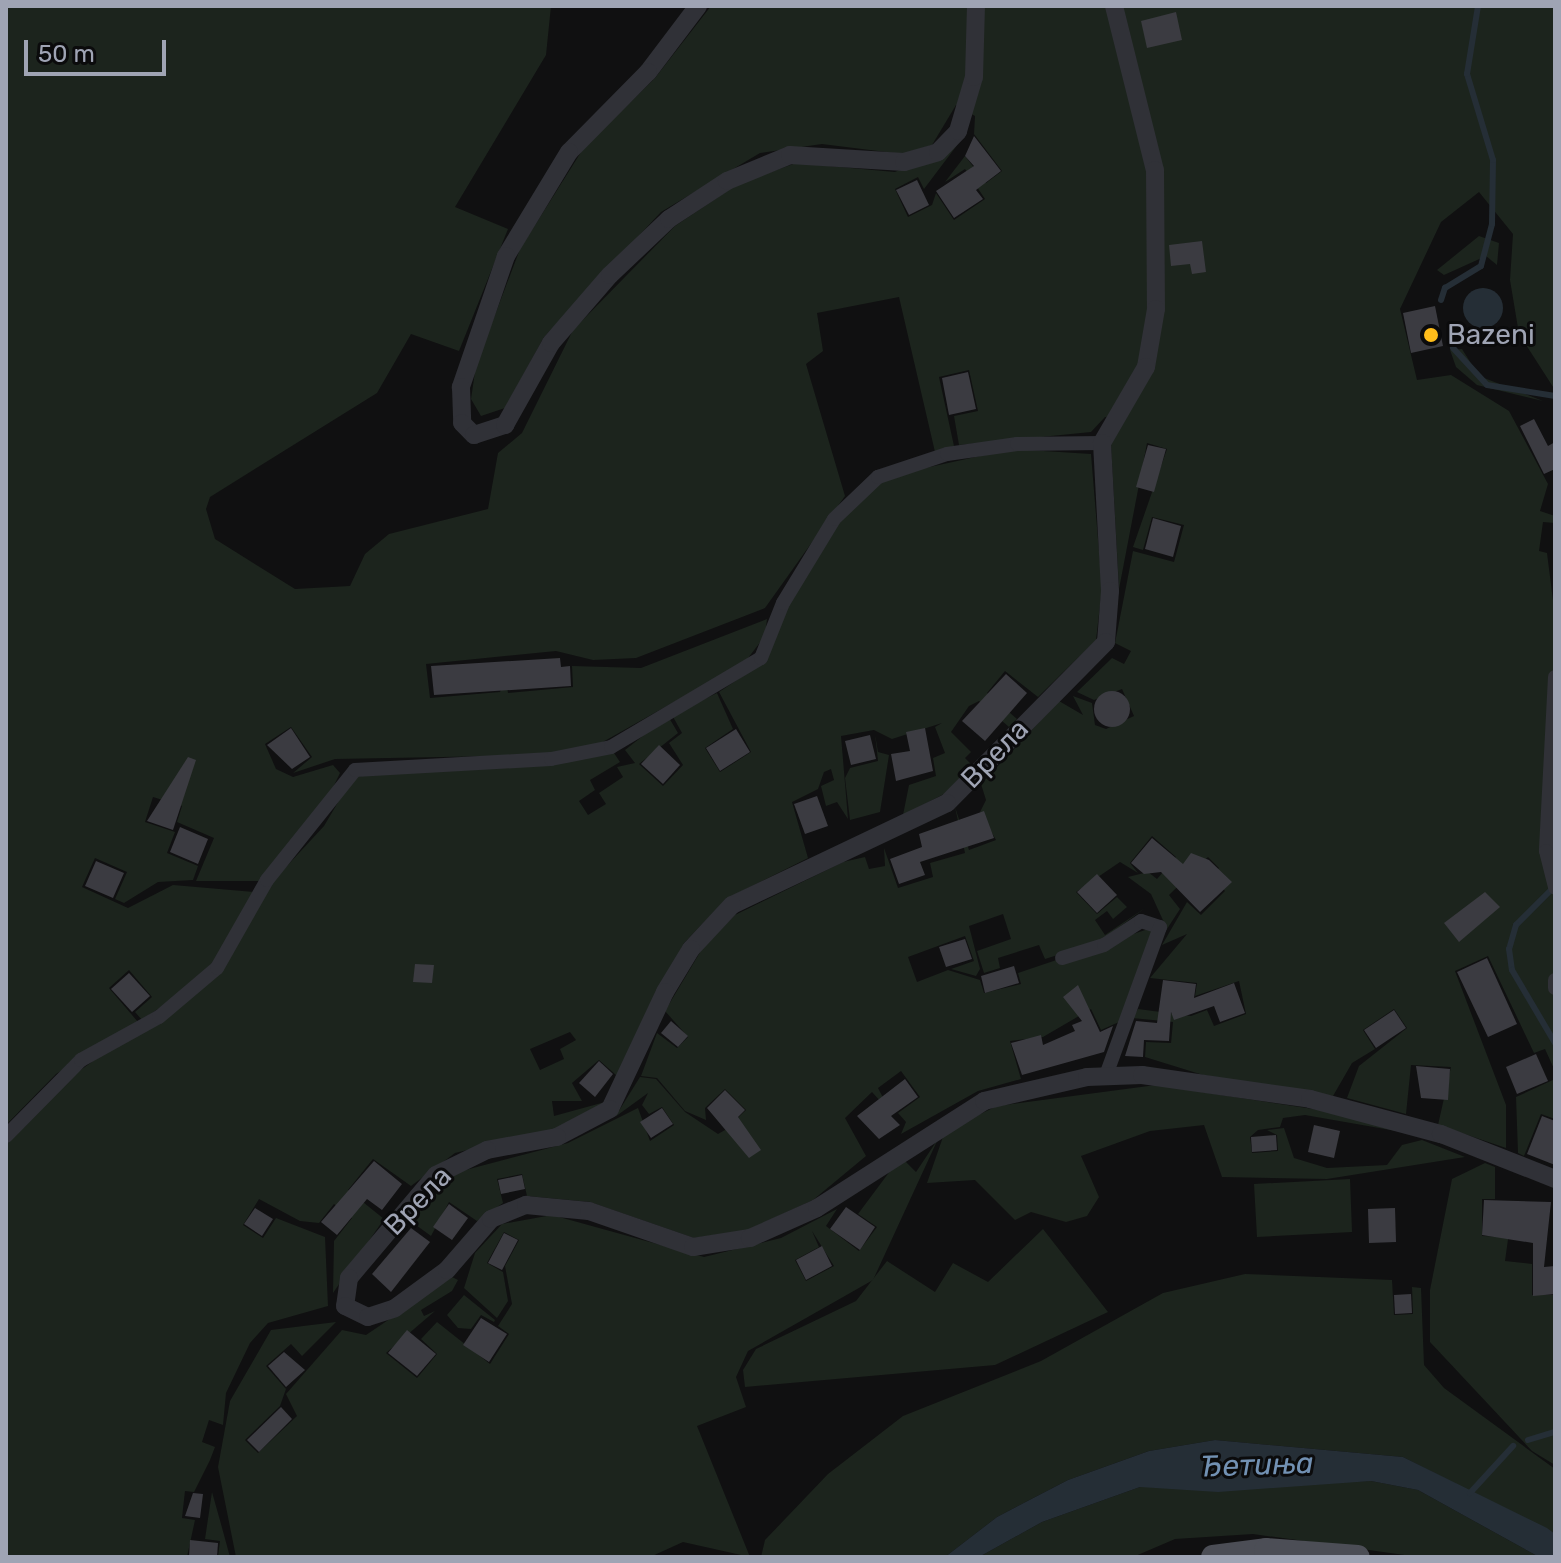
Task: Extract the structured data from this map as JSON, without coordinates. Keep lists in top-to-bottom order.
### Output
{
  "streets": {
    "street": ["Врела"]
  },
  "water": ["Ђетиња"],
  "places": ["Bazeni"],
  "scale_bar": "50 m"
}
